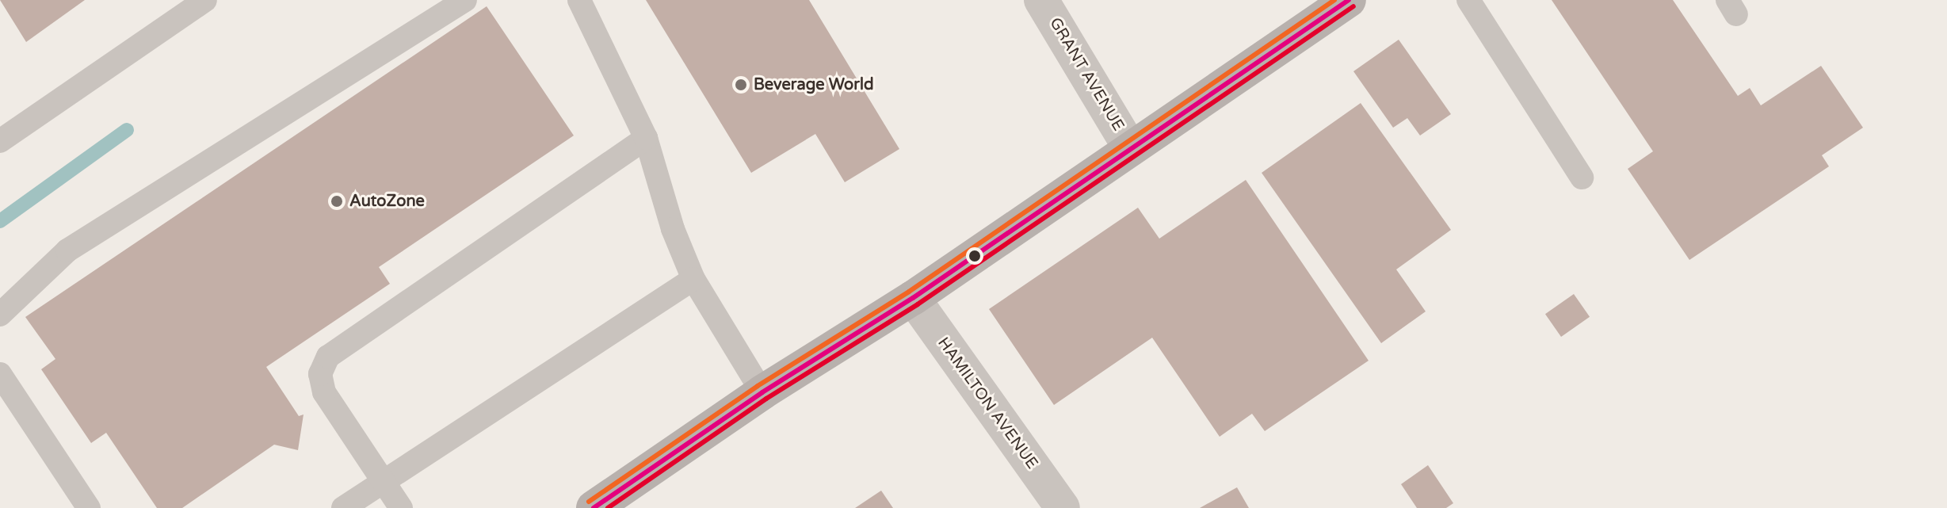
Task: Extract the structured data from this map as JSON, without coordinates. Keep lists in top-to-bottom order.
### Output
{
  "streets": {
    "street": ["GRANT AVENUE", "HAMILTON AVENUE"]
  },
  "places": ["Beverage World", "AutoZone"]
}
